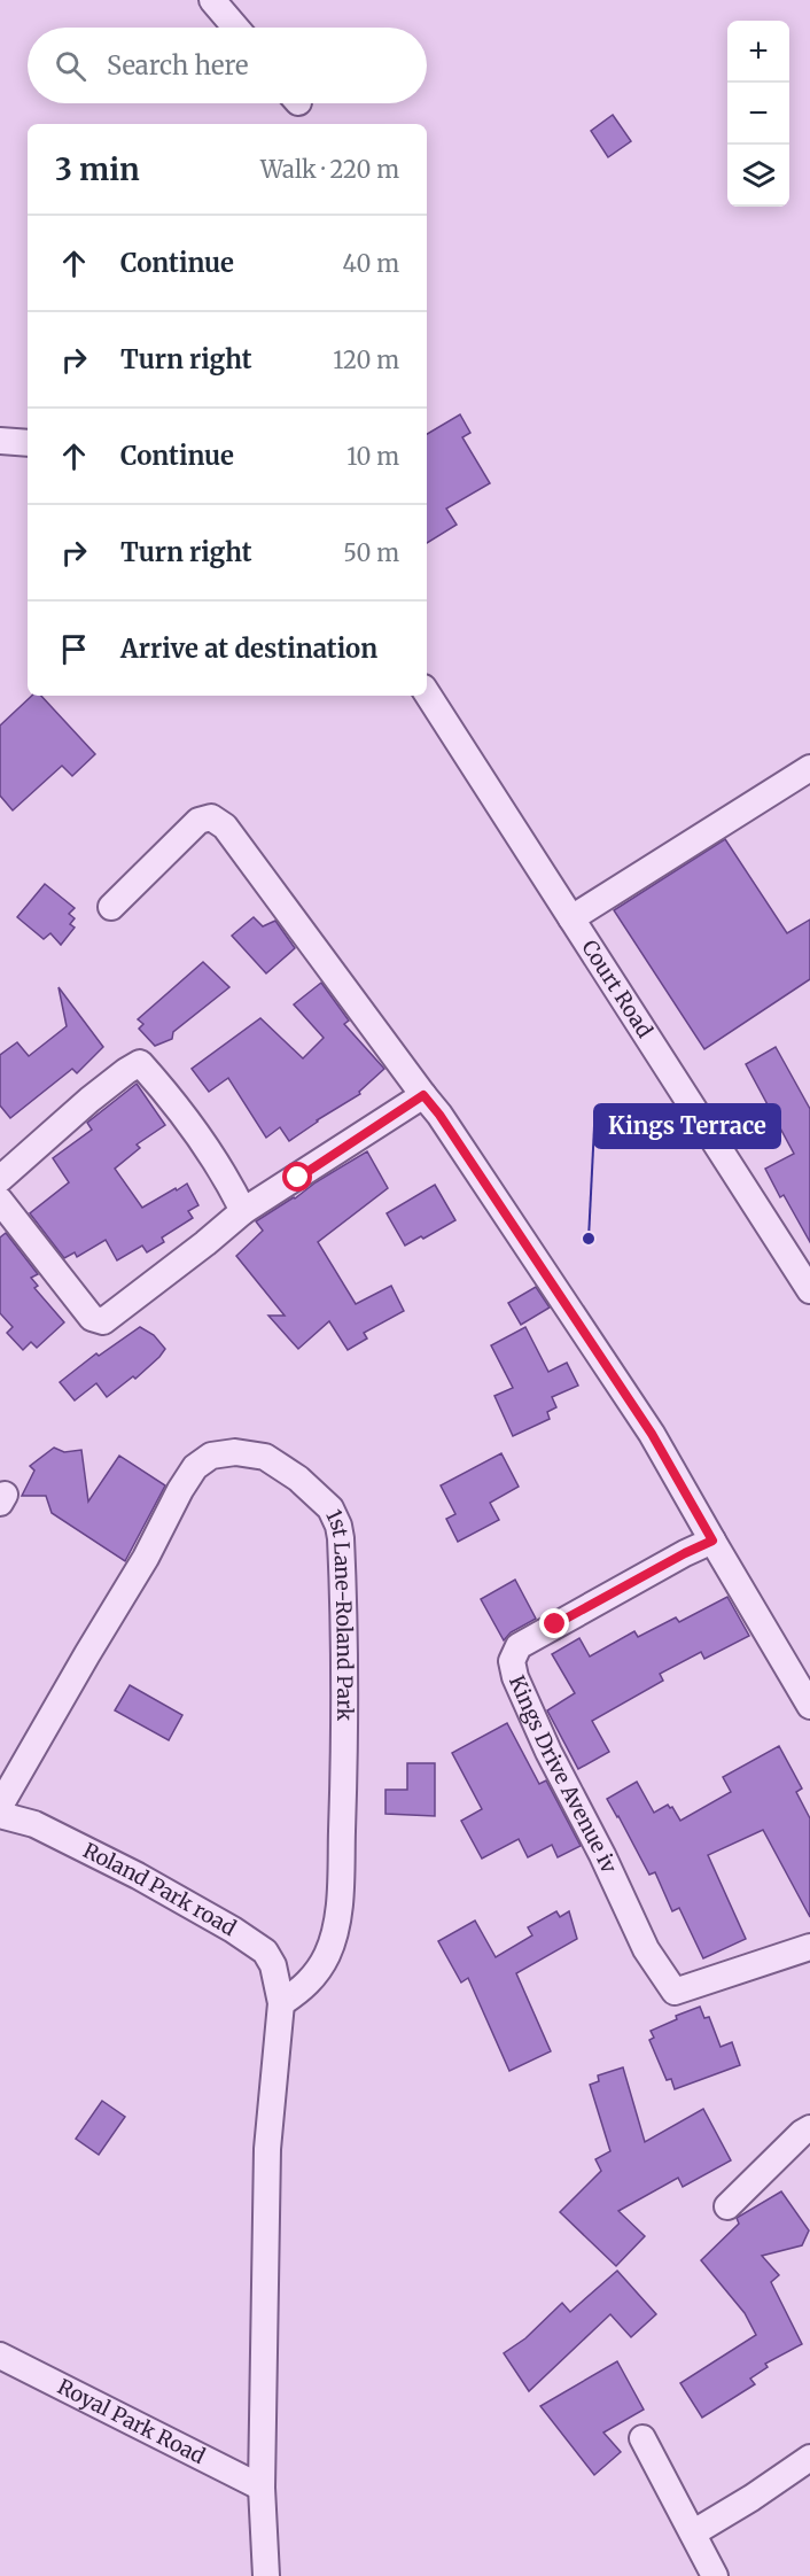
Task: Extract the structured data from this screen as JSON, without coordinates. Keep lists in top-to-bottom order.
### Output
{
  "streets": {
    "street": [
      "Court Road",
      "1st Lane-Roland Park",
      "Kings Drive Avenue iv",
      "Roland Park road",
      "Royal Park Road"
    ]
  },
  "crossings": [
    ["1st Lane-Roland Park", "Roland Park road"],
    ["Roland Park road", "Royal Park Road"]
  ],
  "places": ["Kings Terrace"],
  "page": {
    "map_buttons": ["+", "−"],
    "search": "Search here",
    "heading": ["3 min", "Walk · 220 m"],
    "list": [
      ["Continue", "40 m"],
      ["Turn right", "120 m"],
      ["Continue", "10 m"],
      ["Turn right", "50 m"],
      "Arrive at destination"
    ]
  }
}
